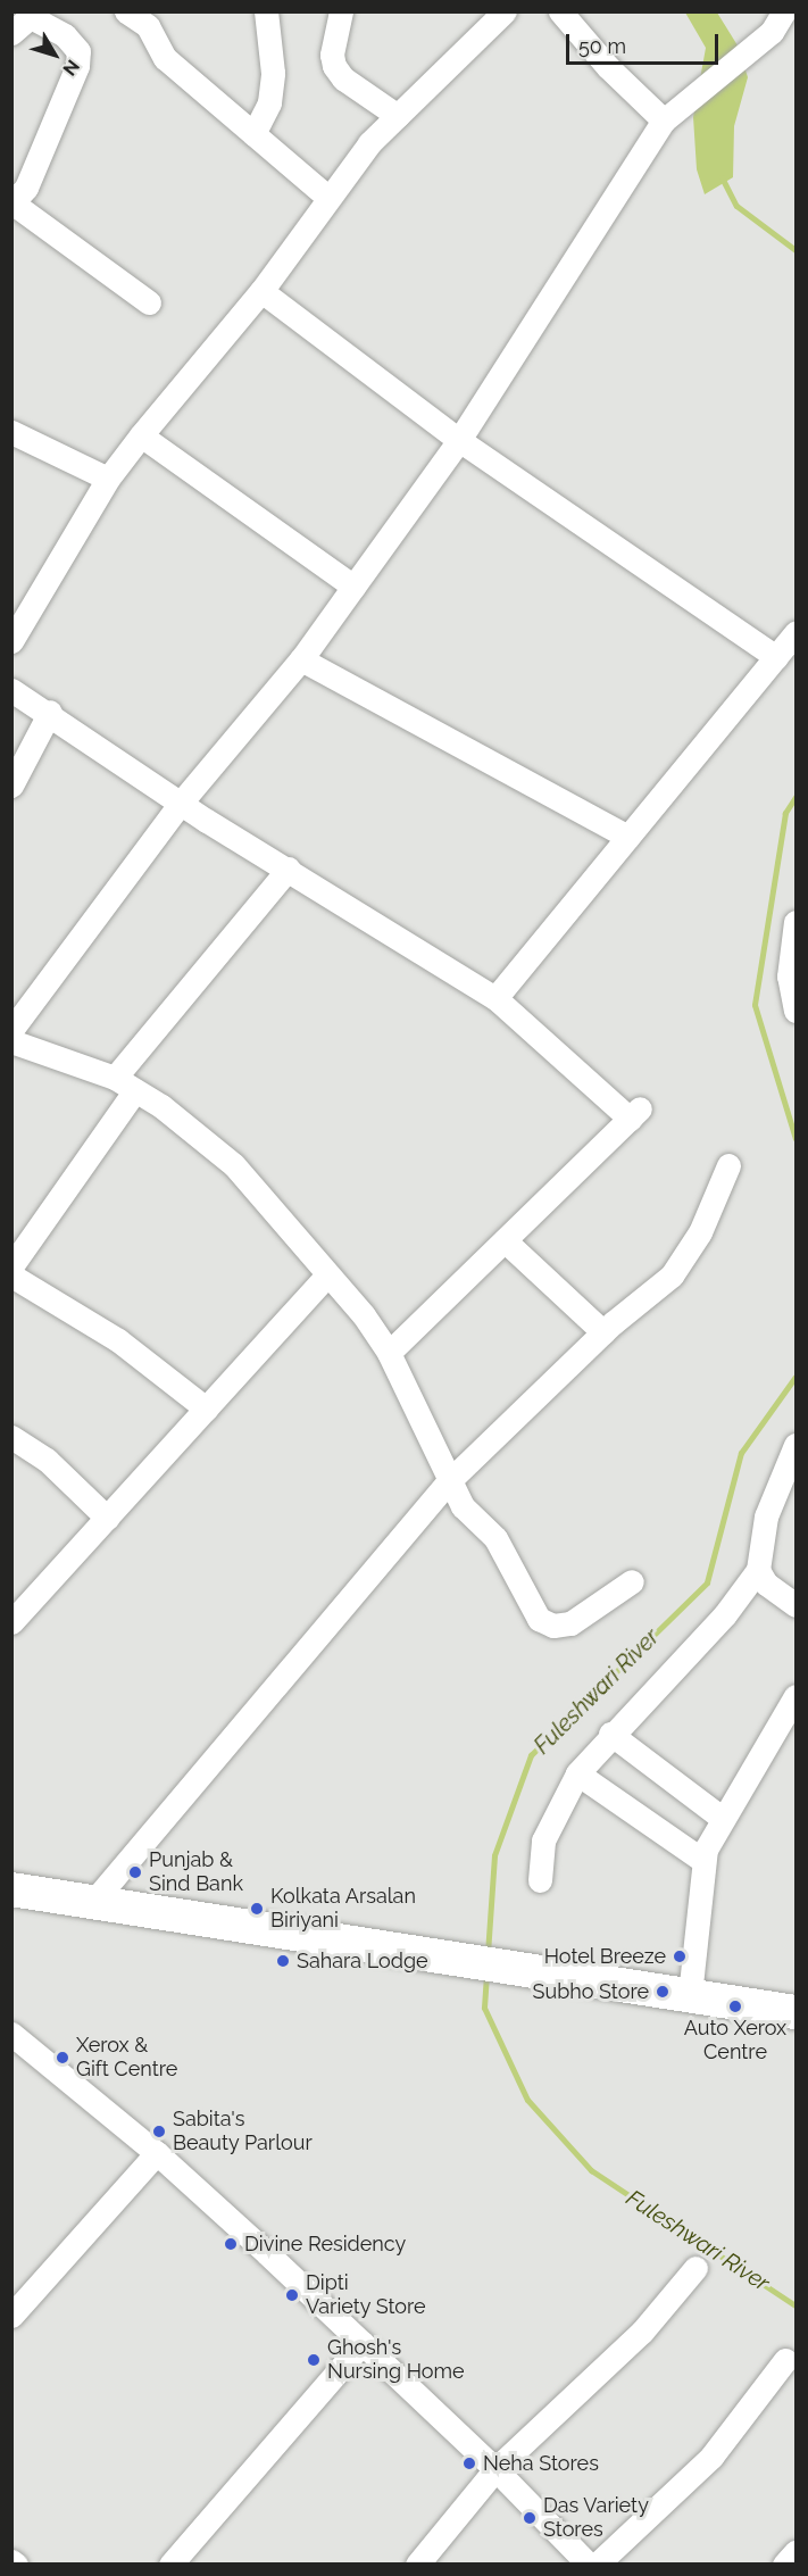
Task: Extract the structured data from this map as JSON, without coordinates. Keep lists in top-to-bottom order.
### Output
{
  "water": ["Fuleshwari River"],
  "places": [
    "Punjab & Sind Bank",
    "Kolkata Arsalan Biriyani",
    "Hotel Breeze",
    "Sahara Lodge",
    "Subho Store",
    "Auto Xerox Centre",
    "Xerox & Gift Centre",
    "Sabita's Beauty Parlour",
    "Divine Residency",
    "Dipti Variety Store",
    "Ghosh's Nursing Home",
    "Neha Stores",
    "Das Variety Stores"
  ],
  "scale_bar": "50 m",
  "north": "bottom right"
}
